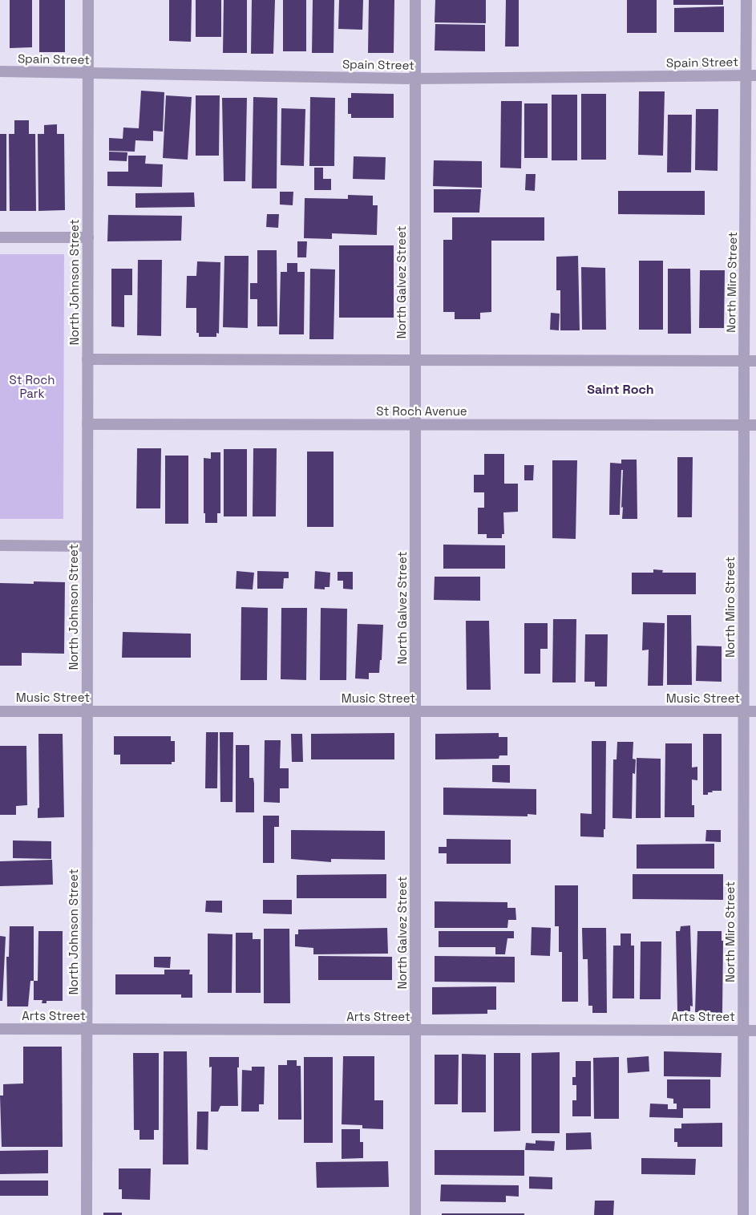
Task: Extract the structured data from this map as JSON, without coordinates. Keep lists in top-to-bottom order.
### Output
{
  "streets": {
    "street": [
      "Spain Street",
      "North Johnson Street",
      "North Galvez Street",
      "North Miro Street",
      "St Roch Avenue",
      "Music Street",
      "Arts Street"
    ]
  },
  "crossings": [
    ["Spain Street", "North Johnson Street"],
    ["Spain Street", "North Galvez Street"],
    ["Spain Street", "North Miro Street"],
    ["North Johnson Street", "St Roch Avenue"],
    ["North Johnson Street", "Music Street"],
    ["North Johnson Street", "Arts Street"],
    ["North Galvez Street", "St Roch Avenue"],
    ["North Galvez Street", "Music Street"],
    ["North Galvez Street", "Arts Street"],
    ["North Miro Street", "St Roch Avenue"],
    ["North Miro Street", "Music Street"],
    ["North Miro Street", "Arts Street"]
  ],
  "districts": ["Saint Roch"],
  "parks": ["St Roch Park"]
}
